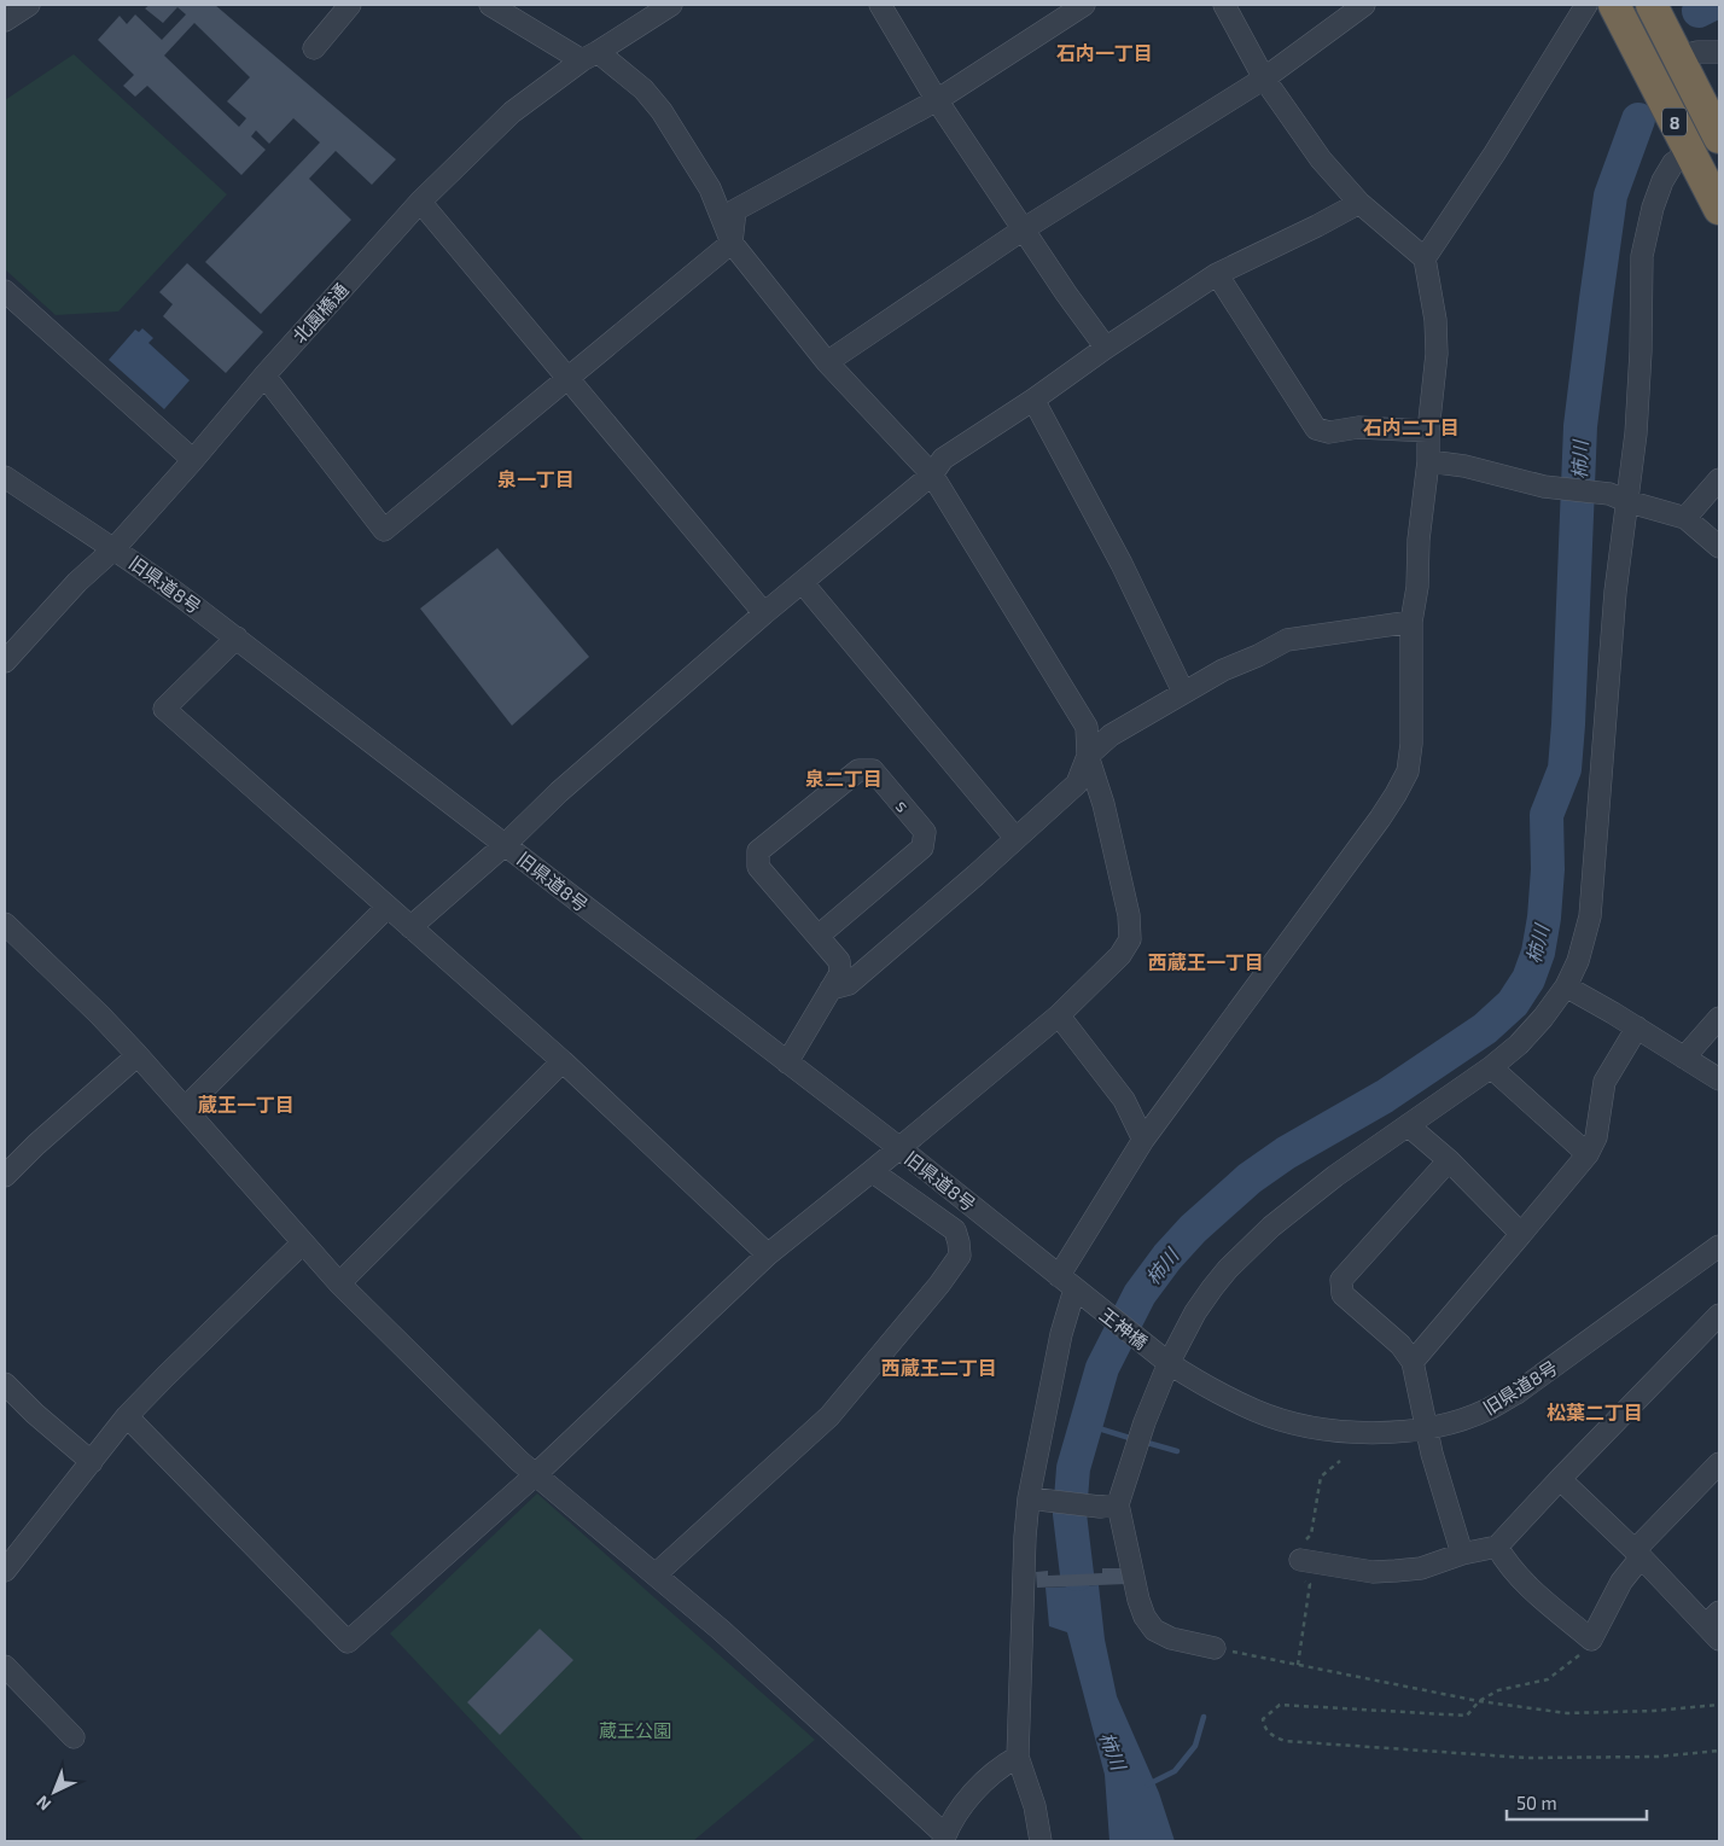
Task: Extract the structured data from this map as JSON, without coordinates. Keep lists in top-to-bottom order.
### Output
{
  "streets": {
    "highway": ["8"],
    "street": [
      "北園橋通",
      "旧県道8号",
      "s",
      "王神橋"
    ]
  },
  "crossings": [
    ["北園橋通", "旧県道8号"],
    ["旧県道8号", "s"],
    ["旧県道8号", "王神橋"]
  ],
  "districts": [
    "石内一丁目",
    "石内二丁目",
    "泉一丁目",
    "泉二丁目",
    "西蔵王一丁目",
    "蔵王一丁目",
    "西蔵王二丁目",
    "松葉二丁目"
  ],
  "water": ["柿川"],
  "parks": ["蔵王公園"],
  "scale_bar": "50 m",
  "north": "bottom left"
}
